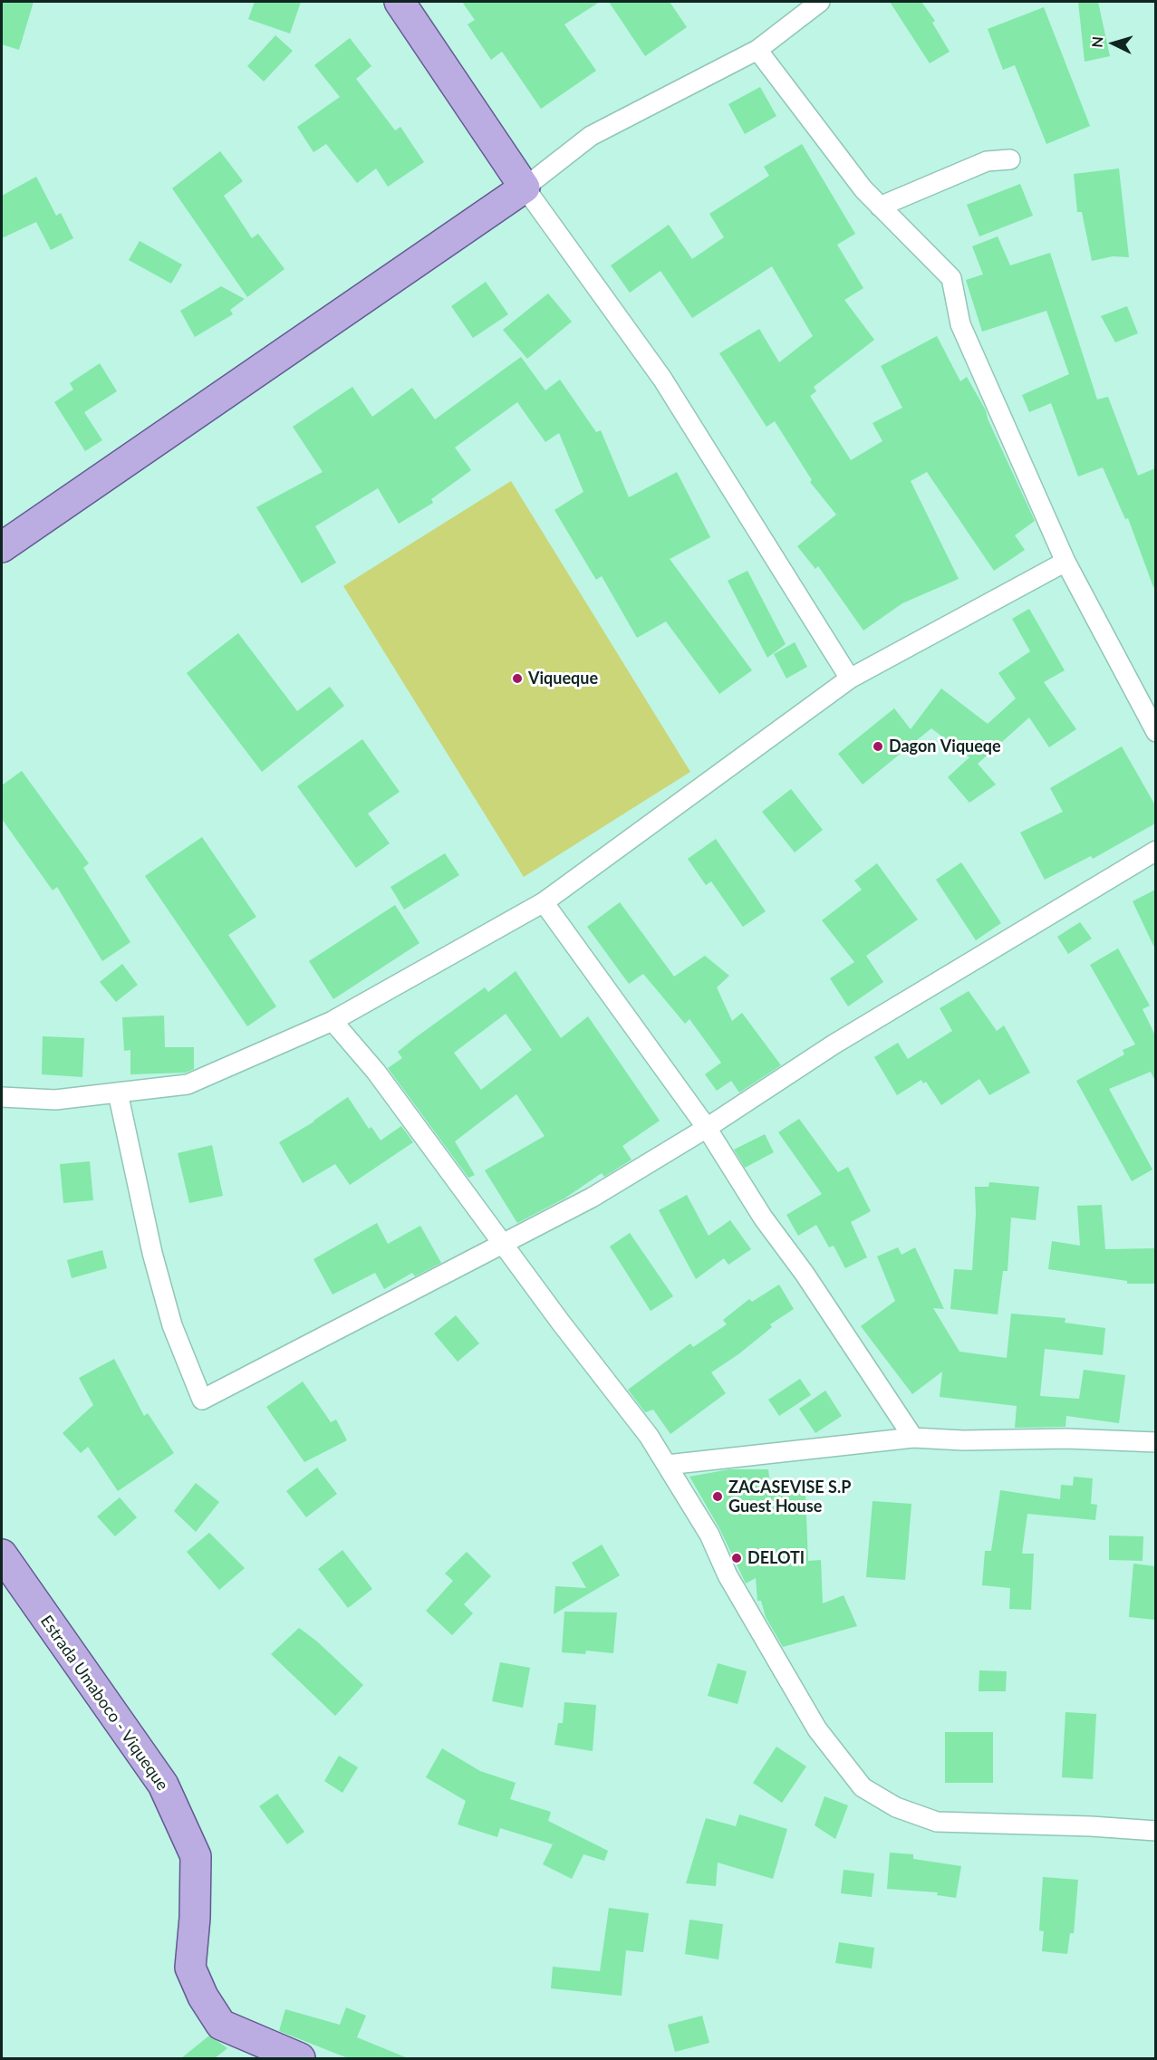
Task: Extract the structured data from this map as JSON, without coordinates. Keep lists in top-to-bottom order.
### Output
{
  "streets": {
    "main road": ["Estrada Umaboco - Viqueque"]
  },
  "places": [
    "Viqueque",
    "Dagon Viqueqe",
    "ZACASEVISE S.P Guest House",
    "DELOTI"
  ],
  "north": "left"
}
